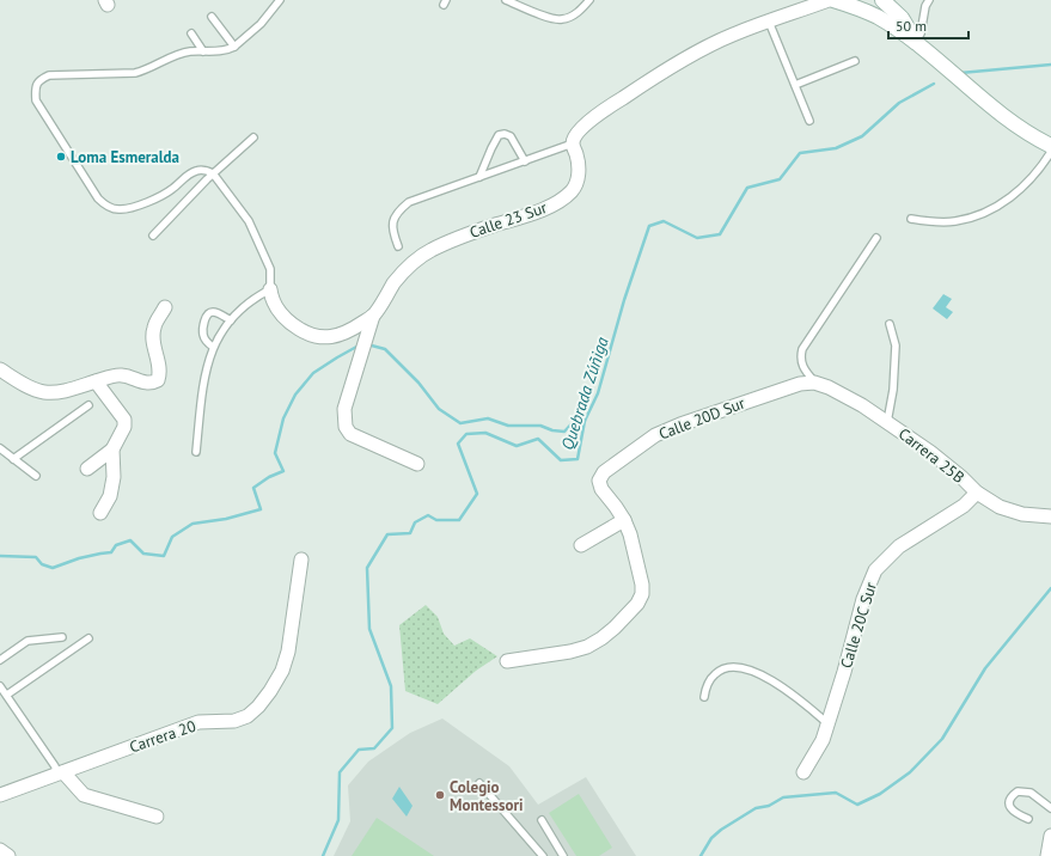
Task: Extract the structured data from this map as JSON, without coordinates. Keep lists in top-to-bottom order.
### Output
{
  "streets": {
    "street": [
      "Calle 23 Sur",
      "Calle 20D Sur",
      "Carrera 25B",
      "Calle 20C Sur",
      "Carrera 20"
    ]
  },
  "crossings": [
    ["Calle 20D Sur", "Carrera 25B"],
    ["Carrera 25B", "Calle 20C Sur"]
  ],
  "water": ["Quebrada Zúñiga"],
  "places": ["Loma Esmeralda", "Colegio Montessori"],
  "scale_bar": "50 m"
}
